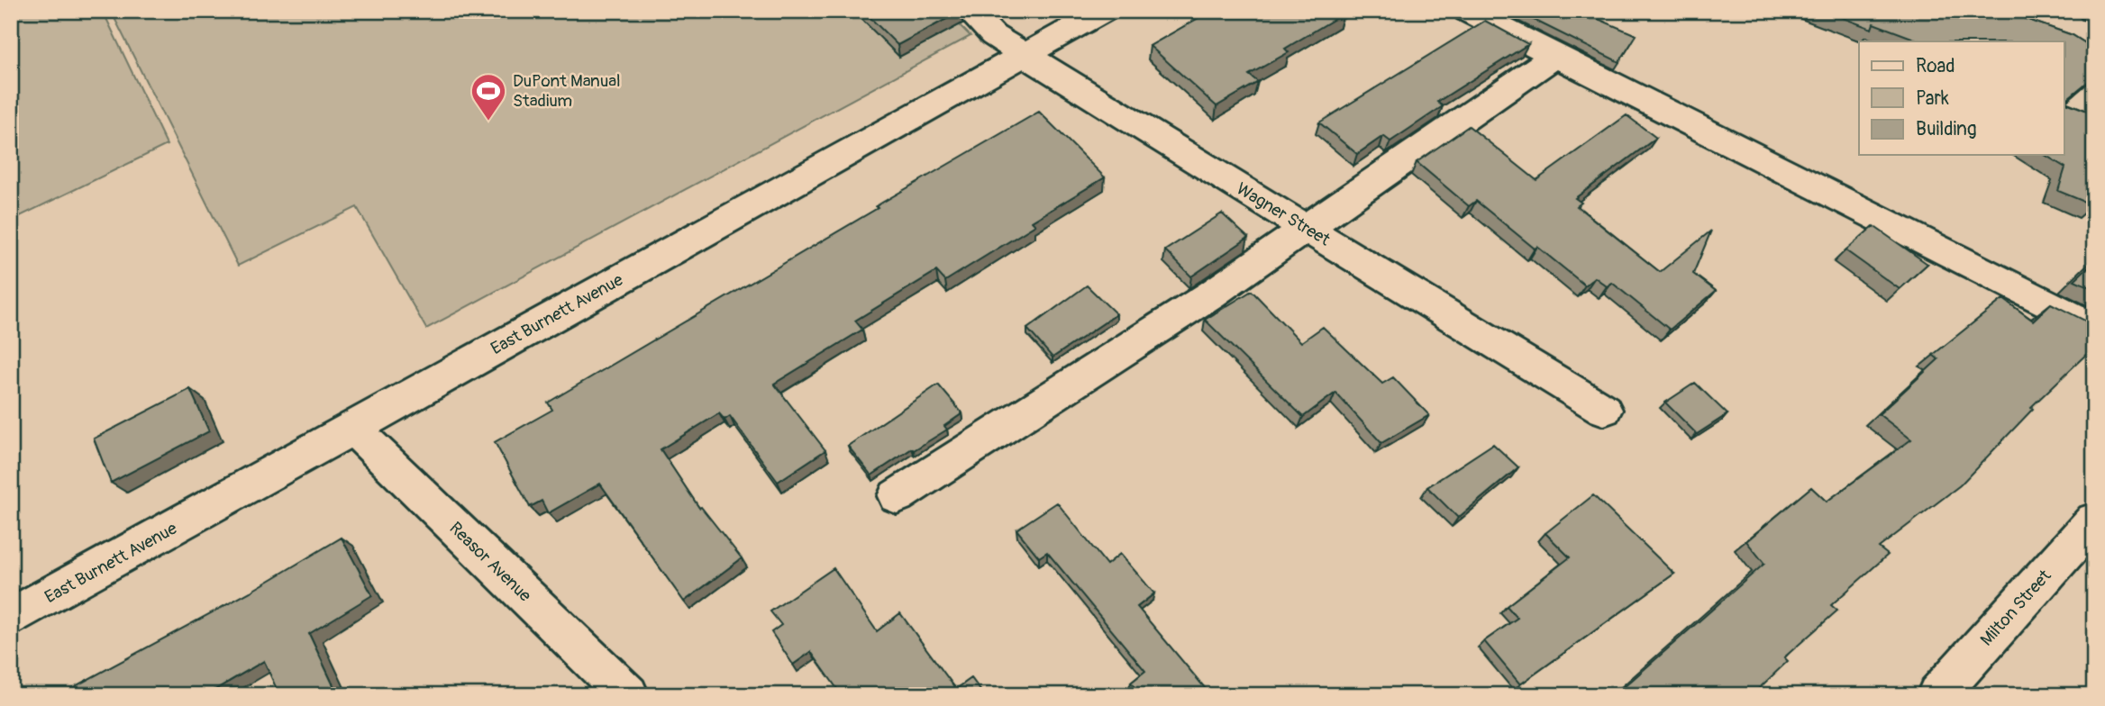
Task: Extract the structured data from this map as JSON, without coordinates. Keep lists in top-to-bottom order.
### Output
{
  "streets": {
    "street": [
      "Wagner Street",
      "East Burnett Avenue",
      "Reasor Avenue",
      "Milton Street"
    ]
  },
  "crossings": [
    ["Wagner Street", "East Burnett Avenue"],
    ["East Burnett Avenue", "Reasor Avenue"]
  ],
  "places": {
    "sports": ["DuPont Manual Stadium"]
  },
  "legend": ["Road", "Park", "Building"]
}
